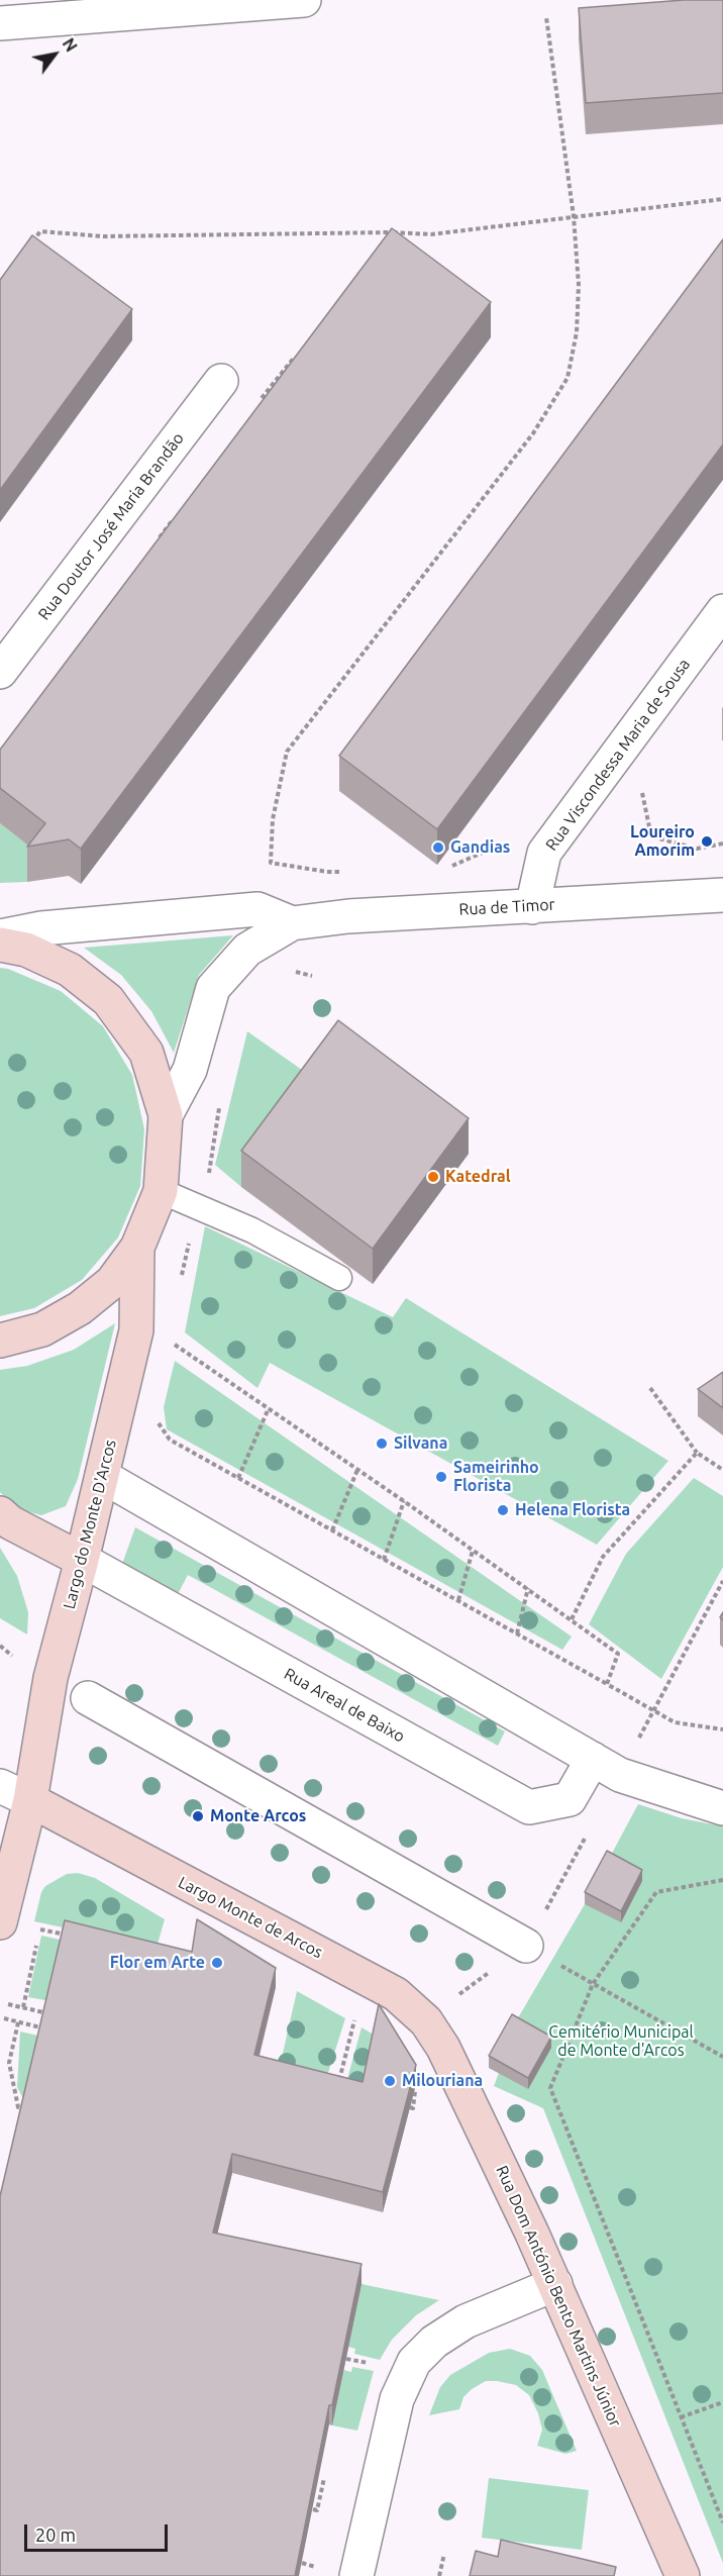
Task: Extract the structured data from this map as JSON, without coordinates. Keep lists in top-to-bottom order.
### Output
{
  "streets": {
    "street": [
      "Rua Doutor José Maria Brandão",
      "Rua Viscondessa Maria de Sousa",
      "Rua de Timor",
      "Largo do Monte D'Arcos",
      "Rua Areal de Baixo",
      "Largo Monte de Arcos",
      "Rua Dom António Bento Martins Júnior"
    ]
  },
  "crossings": [
    ["Rua Viscondessa Maria de Sousa", "Rua de Timor"],
    ["Largo do Monte D'Arcos", "Rua Areal de Baixo"],
    ["Largo do Monte D'Arcos", "Largo Monte de Arcos"],
    ["Largo Monte de Arcos", "Rua Dom António Bento Martins Júnior"]
  ],
  "parks": ["Cemitério Municipal de Monte d'Arcos"],
  "places": [
    "Loureiro Amorim",
    "Gandias",
    "Katedral",
    "Silvana",
    "Sameirinho Florista",
    "Helena Florista",
    "Monte Arcos",
    "Flor em Arte",
    "Milouriana"
  ],
  "scale_bar": "20 m",
  "north": "top right"
}
